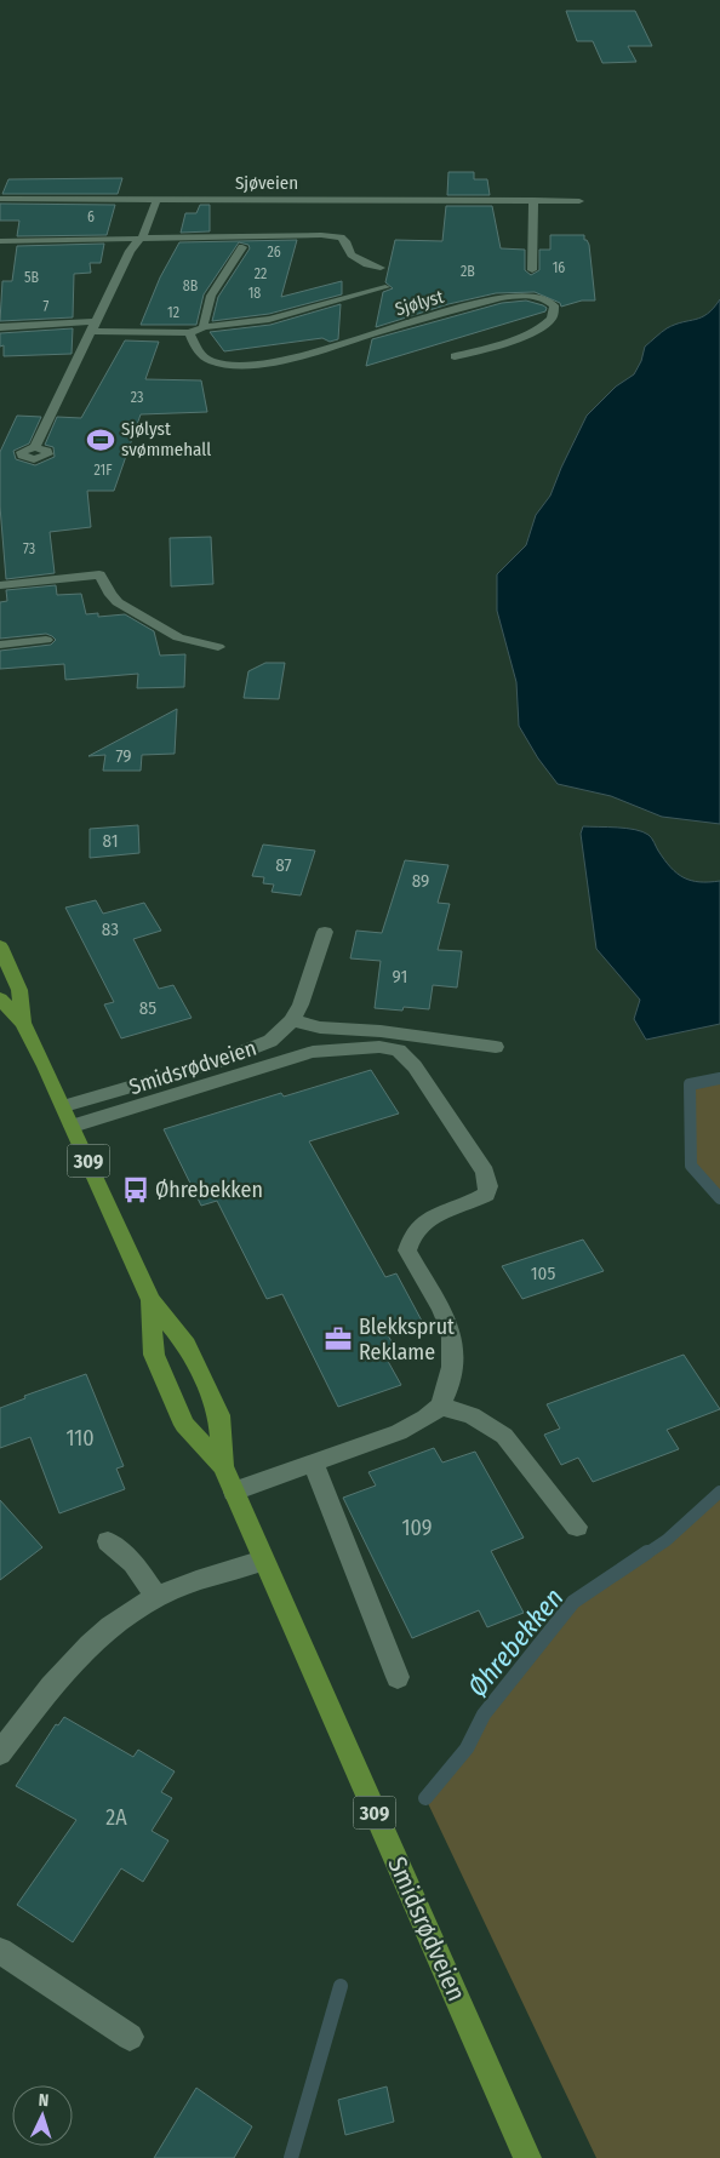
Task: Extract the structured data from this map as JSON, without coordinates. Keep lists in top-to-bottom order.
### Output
{
  "streets": {
    "main road": ["Smidsrødveien", "309"],
    "street": ["Sjøveien", "Sjølyst"]
  },
  "water": ["Øhrebekken"],
  "places": {
    "sports": ["Sjølyst svømmehall"],
    "bus stop": ["Øhrebekken"],
    "office": ["Blekksprut Reklame"]
  },
  "house_numbers": [
    "6",
    "26",
    "16",
    "2B",
    "22",
    "5B",
    "8B",
    "18",
    "7",
    "12",
    "23",
    "21F",
    "73",
    "79",
    "81",
    "87",
    "89",
    "83",
    "91",
    "85",
    "105",
    "110",
    "109",
    "2A"
  ],
  "north": "top"
}
